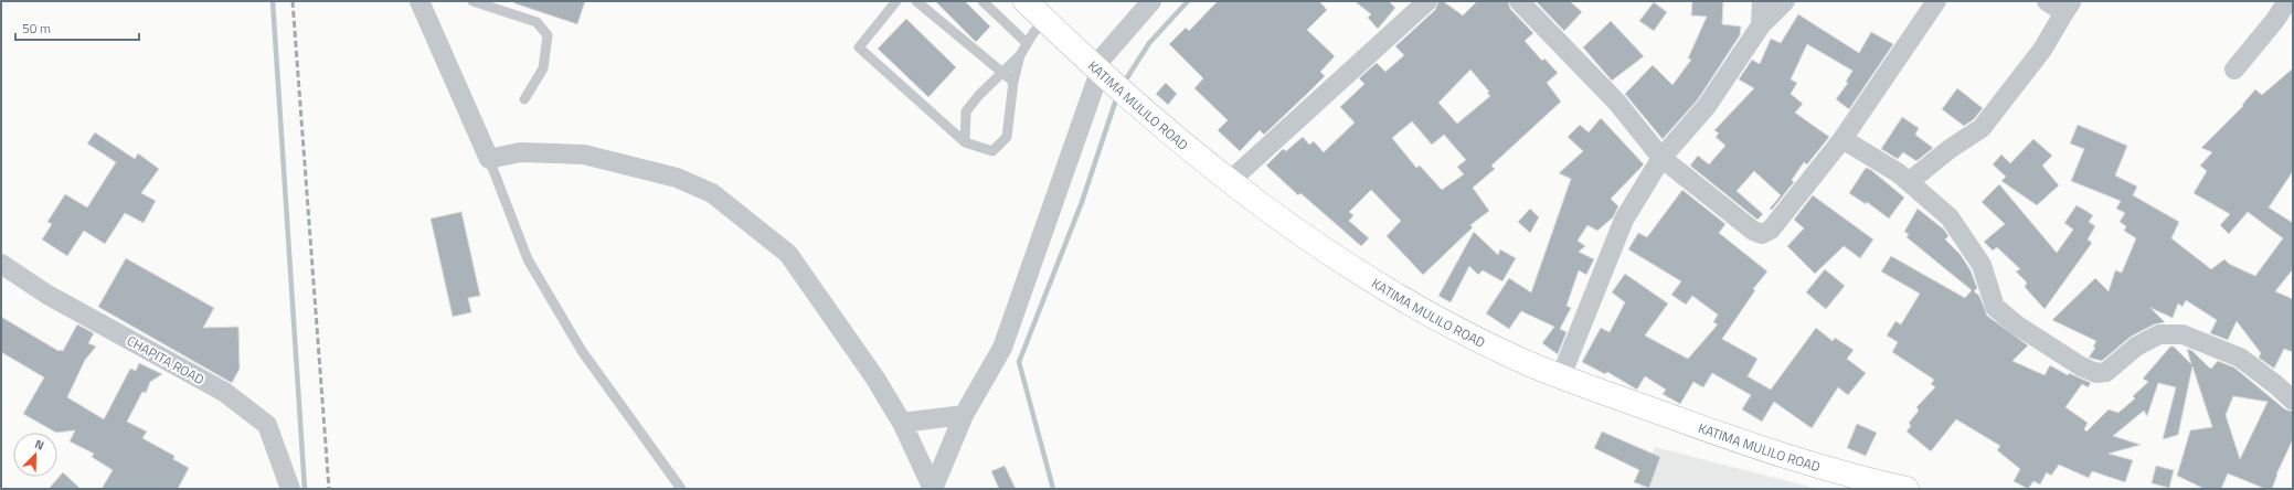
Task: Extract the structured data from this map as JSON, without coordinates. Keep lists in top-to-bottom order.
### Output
{
  "streets": {
    "main road": ["KATIMA MULILO ROAD"],
    "street": ["CHAPITA ROAD"]
  },
  "scale_bar": "50 m",
  "north": "top right"
}
